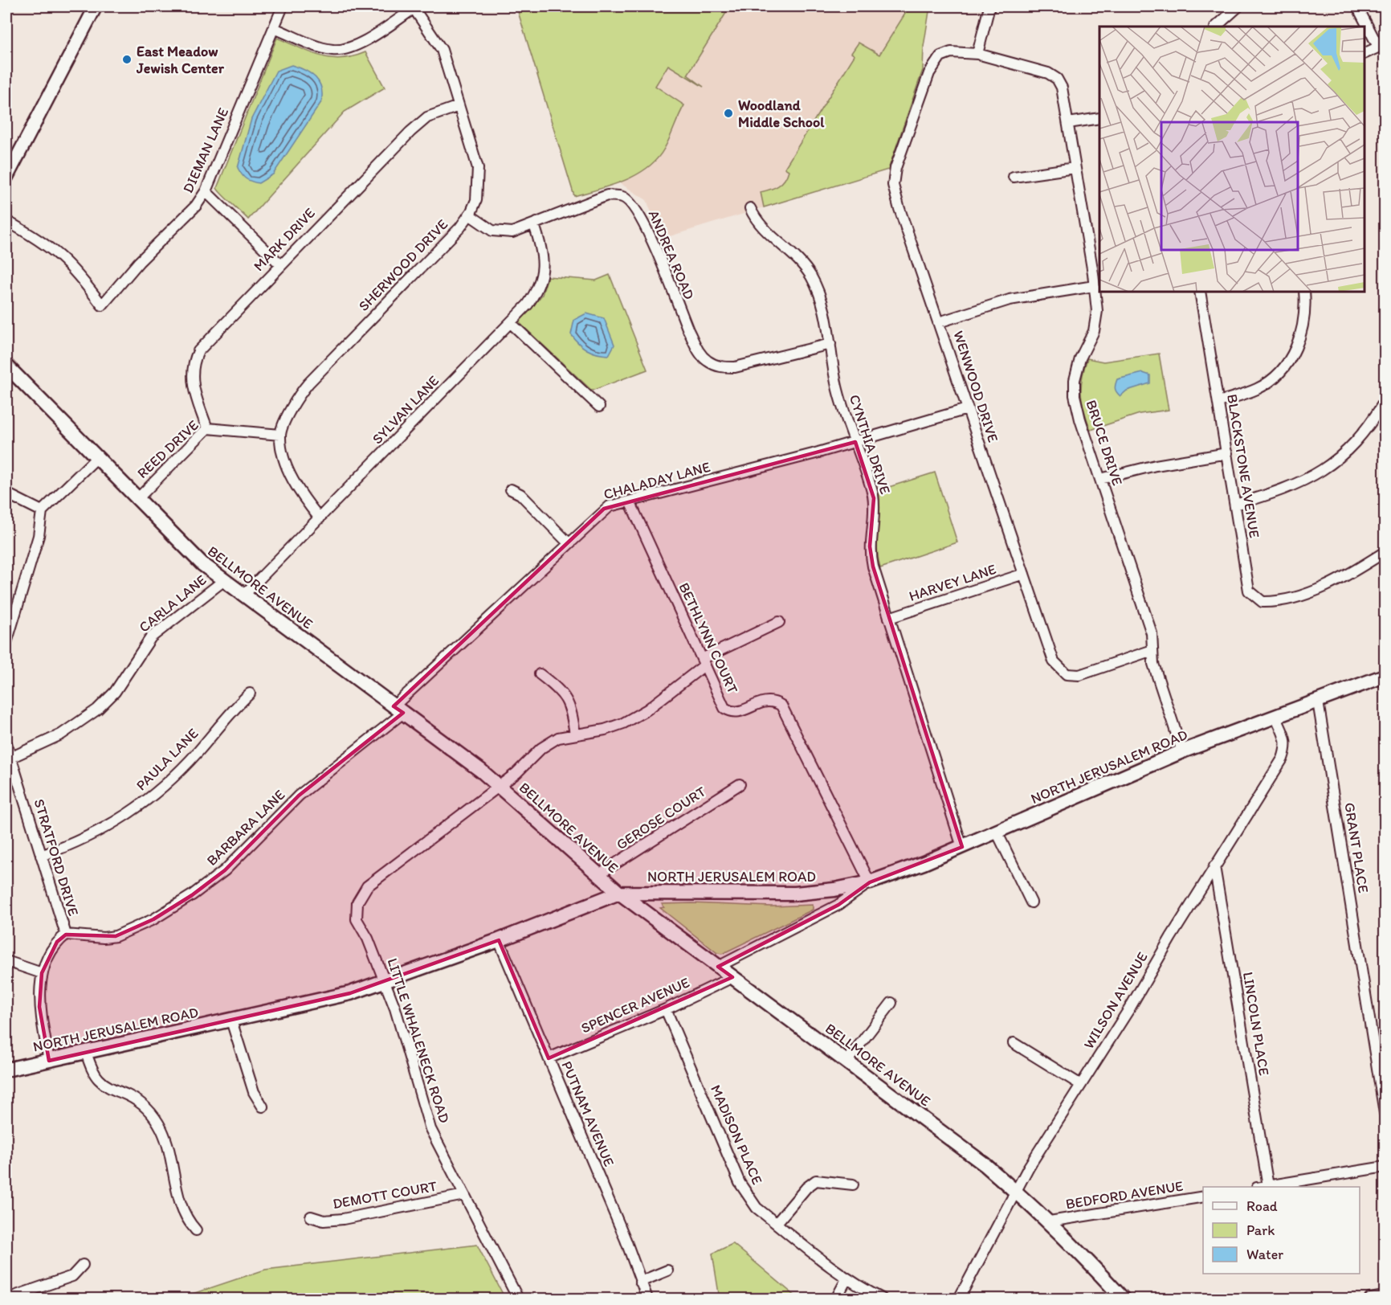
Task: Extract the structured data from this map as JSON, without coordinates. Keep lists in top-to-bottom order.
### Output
{
  "streets": {
    "main road": ["BELLMORE AVENUE", "NORTH JERUSALEM ROAD"],
    "street": [
      "DIEMAN LANE",
      "MARK DRIVE",
      "ANDREA ROAD",
      "SHERWOOD DRIVE",
      "WENWOOD DRIVE",
      "SYLVAN LANE",
      "BRUCE DRIVE",
      "CYNTHIA DRIVE",
      "REED DRIVE",
      "BLACKSTONE AVENUE",
      "CHALADAY LANE",
      "HARVEY LANE",
      "CARLA LANE",
      "BETHLYNN COURT",
      "PAULA LANE",
      "GEROSE COURT",
      "BARBARA LANE",
      "GRANT PLACE",
      "STRATFORD DRIVE",
      "WILSON AVENUE",
      "SPENCER AVENUE",
      "LINCOLN PLACE",
      "LITTLE WHALENECK ROAD",
      "PUTNAM AVENUE",
      "MADISON PLACE",
      "DEMOTT COURT",
      "BEDFORD AVENUE"
    ]
  },
  "crossings": [
    ["MARK DRIVE", "SHERWOOD DRIVE"],
    ["MARK DRIVE", "REED DRIVE"],
    ["ANDREA ROAD", "SHERWOOD DRIVE"],
    ["ANDREA ROAD", "SYLVAN LANE"],
    ["ANDREA ROAD", "CYNTHIA DRIVE"],
    ["SHERWOOD DRIVE", "REED DRIVE"],
    ["WENWOOD DRIVE", "BRUCE DRIVE"],
    ["WENWOOD DRIVE", "CHALADAY LANE"],
    ["WENWOOD DRIVE", "HARVEY LANE"],
    ["SYLVAN LANE", "BELLMORE AVENUE"],
    ["BRUCE DRIVE", "NORTH JERUSALEM ROAD"],
    ["CYNTHIA DRIVE", "CHALADAY LANE"],
    ["CYNTHIA DRIVE", "HARVEY LANE"],
    ["CYNTHIA DRIVE", "NORTH JERUSALEM ROAD"],
    ["REED DRIVE", "BELLMORE AVENUE"],
    ["CHALADAY LANE", "BELLMORE AVENUE"],
    ["CHALADAY LANE", "BETHLYNN COURT"],
    ["CHALADAY LANE", "BARBARA LANE"],
    ["BELLMORE AVENUE", "CARLA LANE"],
    ["BELLMORE AVENUE", "NORTH JERUSALEM ROAD"],
    ["BELLMORE AVENUE", "GEROSE COURT"],
    ["BELLMORE AVENUE", "BARBARA LANE"],
    ["BELLMORE AVENUE", "WILSON AVENUE"],
    ["BELLMORE AVENUE", "SPENCER AVENUE"],
    ["BELLMORE AVENUE", "LITTLE WHALENECK ROAD"],
    ["BELLMORE AVENUE", "BEDFORD AVENUE"],
    ["CARLA LANE", "STRATFORD DRIVE"],
    ["BETHLYNN COURT", "NORTH JERUSALEM ROAD"],
    ["BETHLYNN COURT", "LITTLE WHALENECK ROAD"],
    ["PAULA LANE", "STRATFORD DRIVE"],
    ["NORTH JERUSALEM ROAD", "GRANT PLACE"],
    ["NORTH JERUSALEM ROAD", "STRATFORD DRIVE"],
    ["NORTH JERUSALEM ROAD", "WILSON AVENUE"],
    ["NORTH JERUSALEM ROAD", "LITTLE WHALENECK ROAD"],
    ["NORTH JERUSALEM ROAD", "PUTNAM AVENUE"],
    ["BARBARA LANE", "STRATFORD DRIVE"],
    ["WILSON AVENUE", "LINCOLN PLACE"],
    ["SPENCER AVENUE", "PUTNAM AVENUE"],
    ["SPENCER AVENUE", "MADISON PLACE"],
    ["LITTLE WHALENECK ROAD", "DEMOTT COURT"]
  ],
  "places": ["East Meadow Jewish Center", "Woodland Middle School"],
  "legend": ["Road", "Park", "Water"]
}
